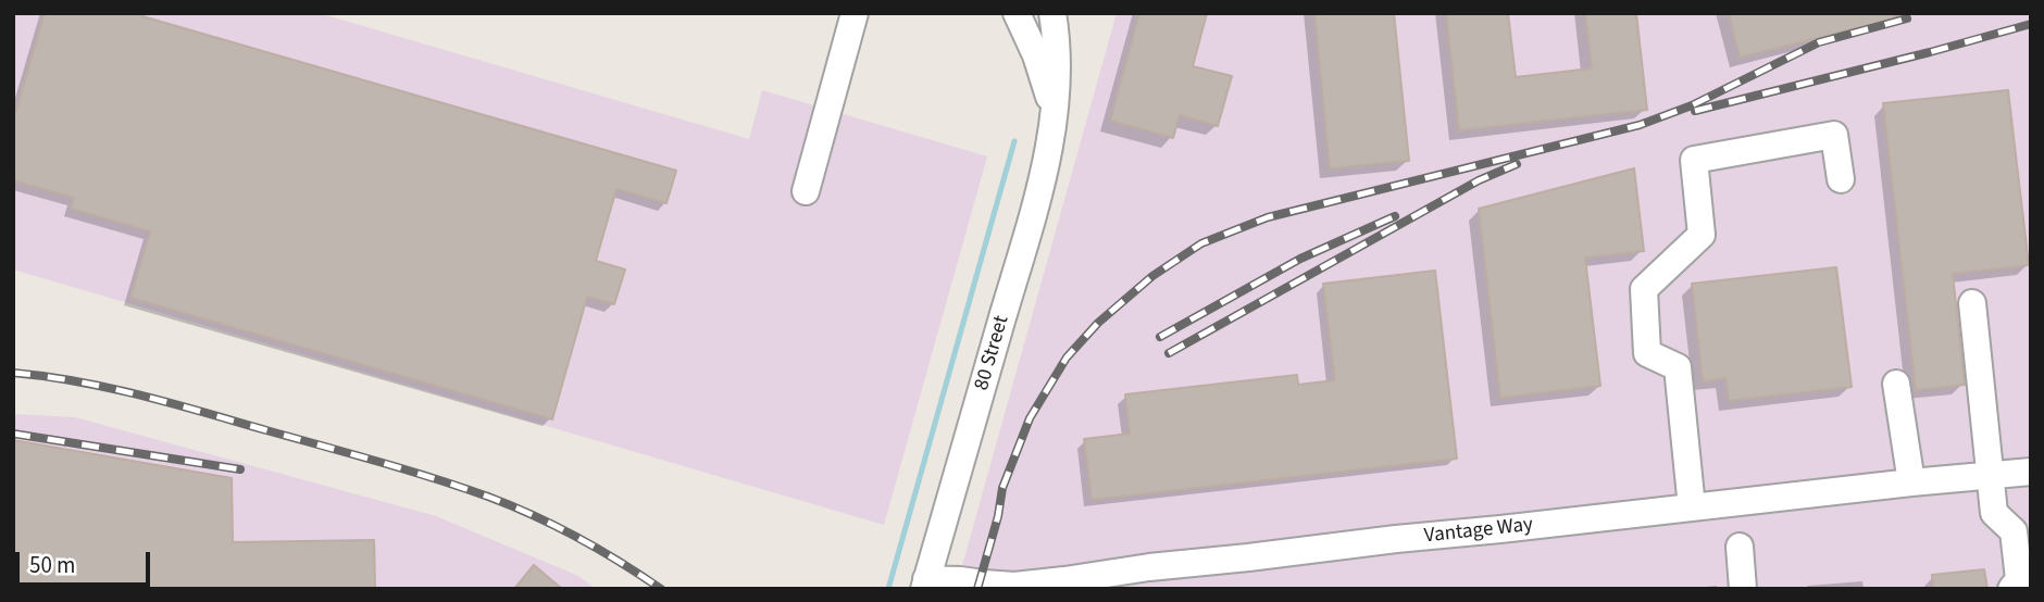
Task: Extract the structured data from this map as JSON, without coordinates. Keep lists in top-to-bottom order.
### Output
{
  "streets": {
    "street": ["80 Street", "Vantage Way"]
  },
  "crossings": [
    ["80 Street", "Vantage Way"]
  ],
  "scale_bar": "50 m"
}
